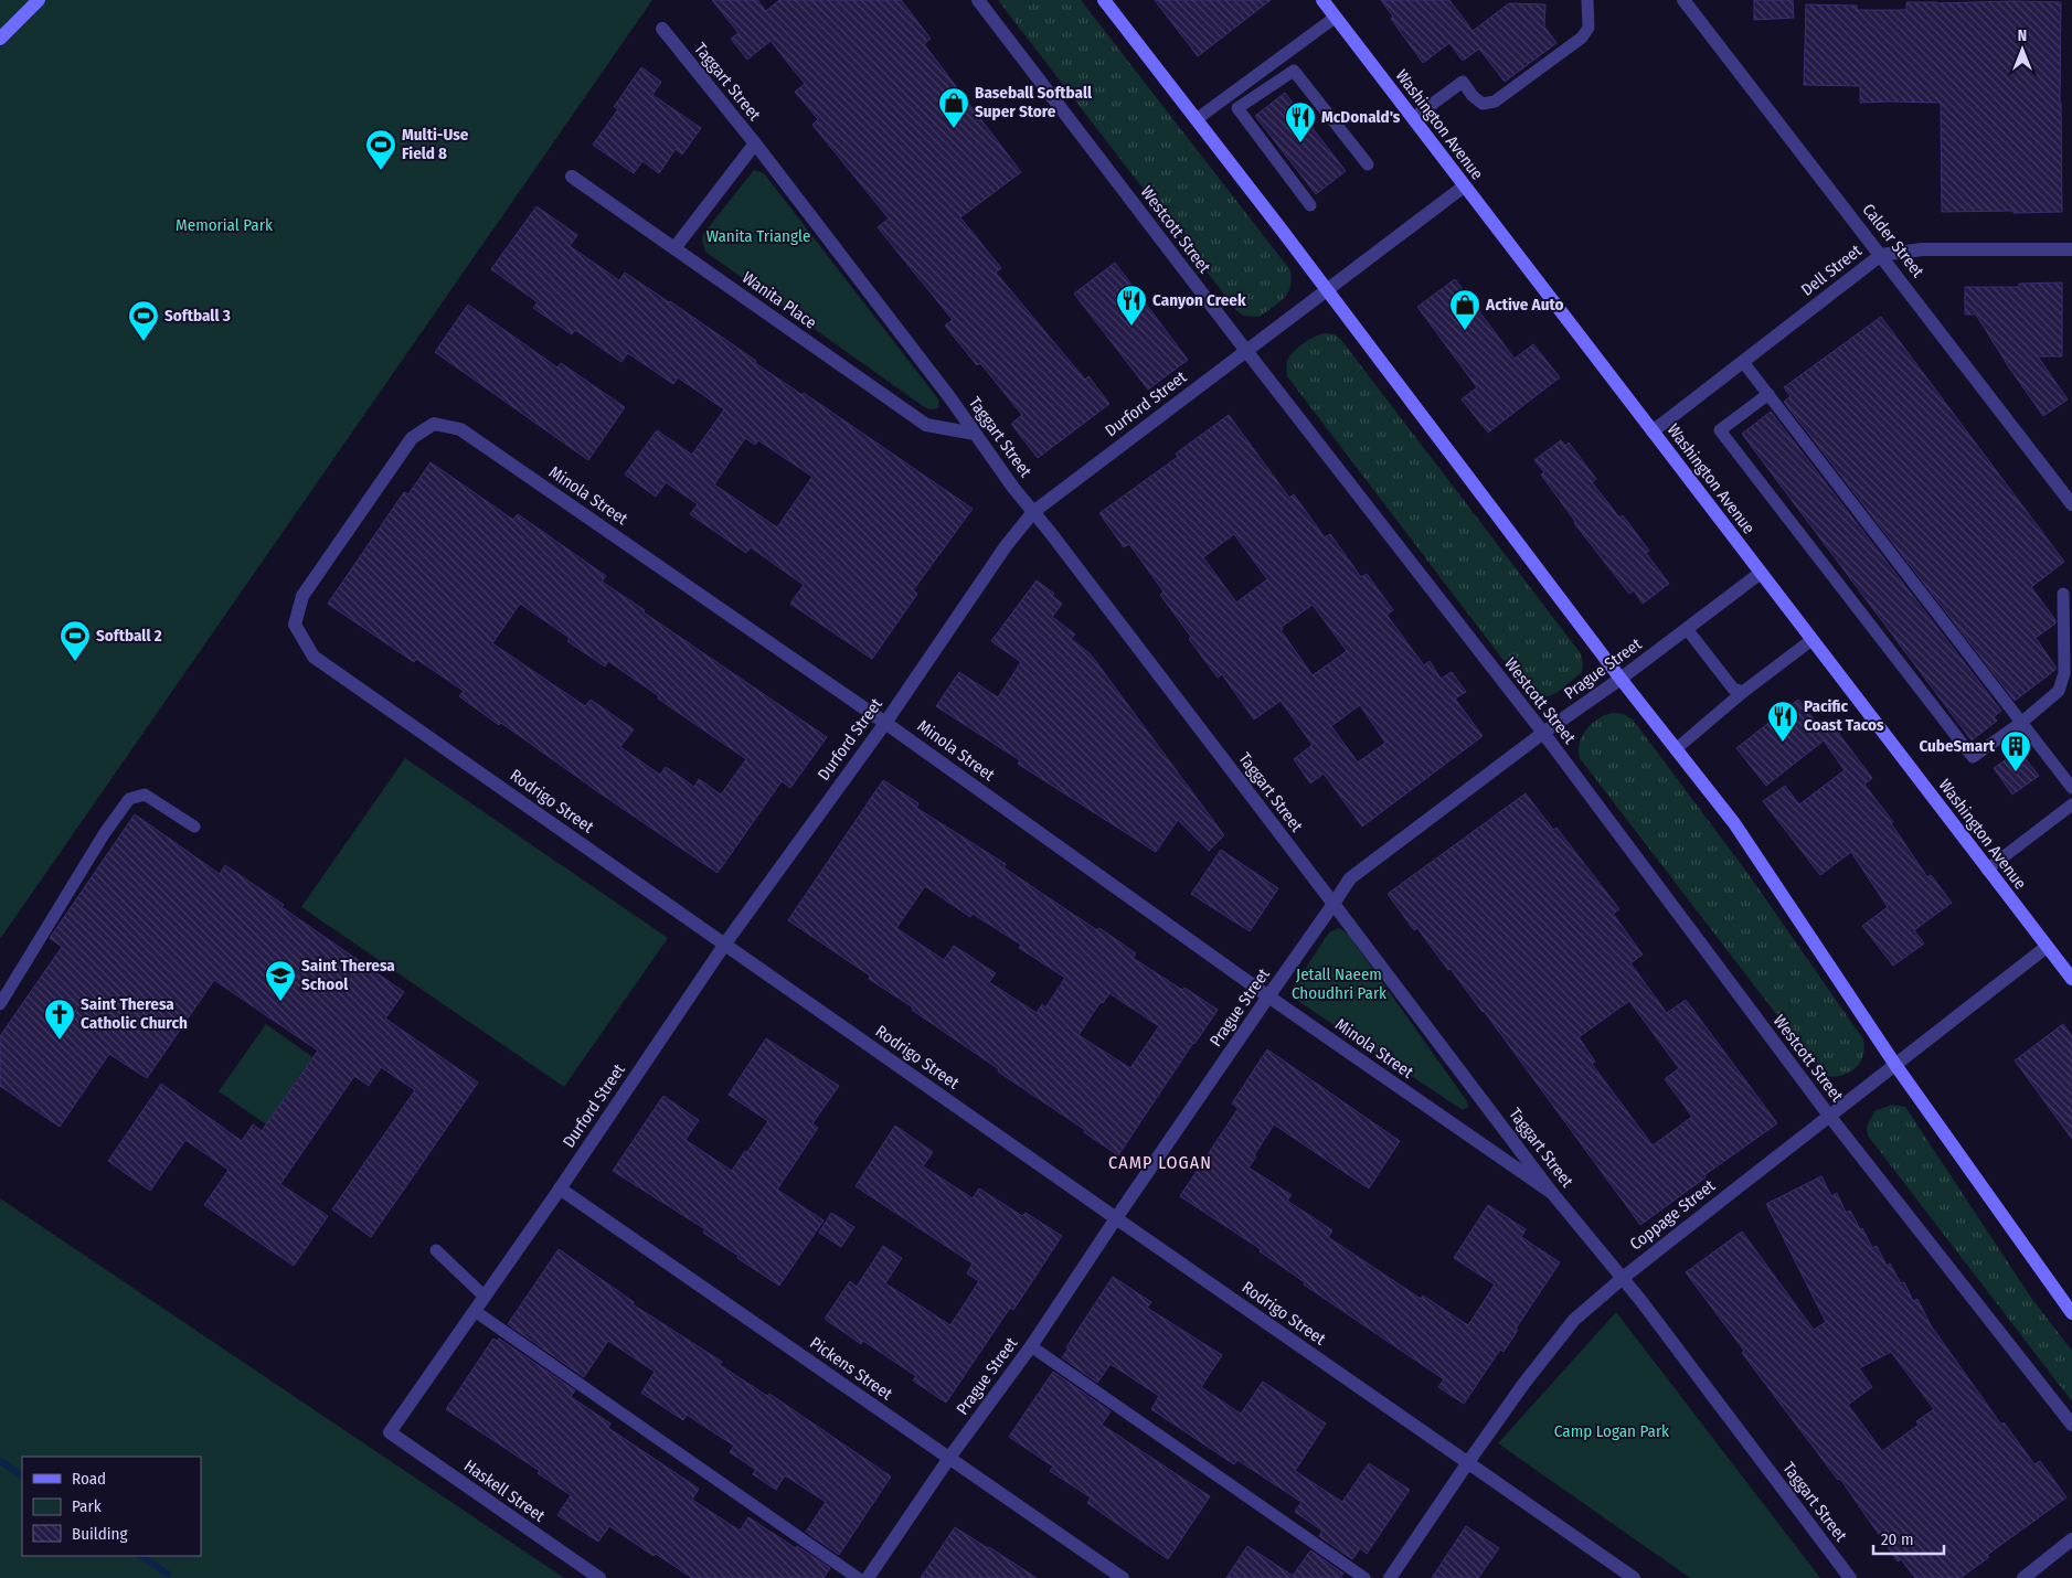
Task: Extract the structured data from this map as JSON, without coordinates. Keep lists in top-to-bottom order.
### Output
{
  "streets": {
    "main road": ["Washington Avenue"],
    "street": [
      "Taggart Street",
      "Westcott Street",
      "Calder Street",
      "Dell Street",
      "Wanita Place",
      "Durford Street",
      "Minola Street",
      "Prague Street",
      "Rodrigo Street",
      "Coppage Street",
      "Pickens Street",
      "Haskell Street"
    ]
  },
  "crossings": [
    ["Taggart Street", "Wanita Place"],
    ["Taggart Street", "Durford Street"],
    ["Taggart Street", "Minola Street"],
    ["Taggart Street", "Prague Street"],
    ["Taggart Street", "Coppage Street"],
    ["Washington Avenue", "Dell Street"],
    ["Washington Avenue", "Durford Street"],
    ["Washington Avenue", "Prague Street"],
    ["Washington Avenue", "Coppage Street"],
    ["Westcott Street", "Durford Street"],
    ["Westcott Street", "Prague Street"],
    ["Westcott Street", "Coppage Street"],
    ["Calder Street", "Dell Street"],
    ["Durford Street", "Minola Street"],
    ["Durford Street", "Rodrigo Street"],
    ["Durford Street", "Pickens Street"],
    ["Durford Street", "Haskell Street"],
    ["Minola Street", "Prague Street"],
    ["Minola Street", "Rodrigo Street"],
    ["Prague Street", "Rodrigo Street"],
    ["Prague Street", "Pickens Street"],
    ["Rodrigo Street", "Coppage Street"]
  ],
  "districts": ["CAMP LOGAN"],
  "parks": [
    "Memorial Park",
    "Wanita Triangle",
    "Jetall Naeem Choudhri Park",
    "Camp Logan Park"
  ],
  "places": {
    "shop": ["Baseball Softball Super Store", "Active Auto"],
    "restaurant": ["McDonald's", "Canyon Creek", "Pacific Coast Tacos"],
    "sports": ["Multi-Use Field 8", "Softball 3", "Softball 2"],
    "building": ["CubeSmart"],
    "school or university": ["Saint Theresa School"],
    "church": ["Saint Theresa Catholic Church"]
  },
  "legend": ["Road", "Park", "Building"],
  "scale_bar": "20 m",
  "north": "top"
}
